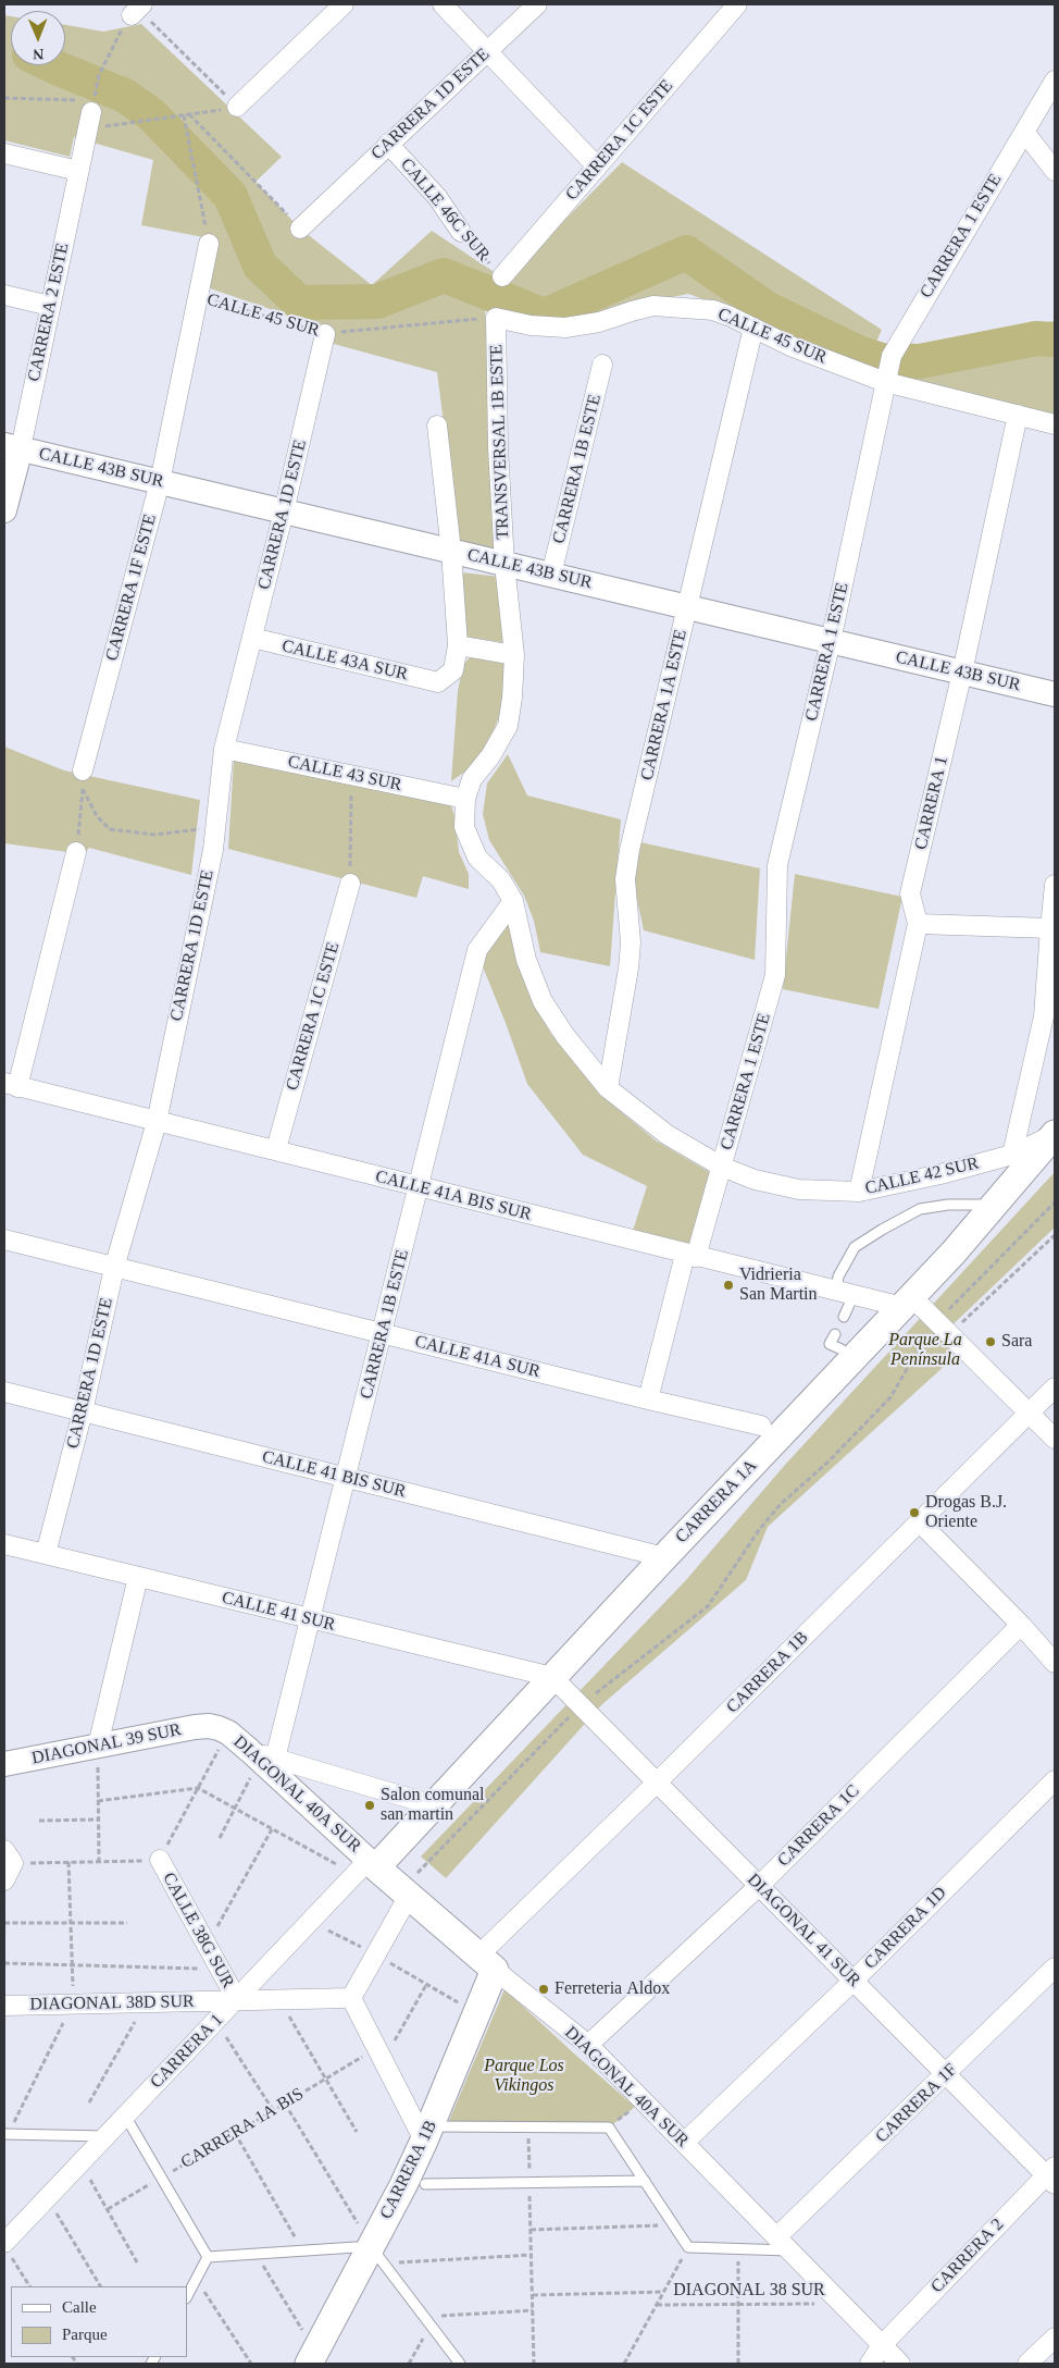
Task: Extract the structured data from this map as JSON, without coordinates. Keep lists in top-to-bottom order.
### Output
{
  "streets": {
    "main road": ["CARRERA 1A", "CARRERA 1B", "DIAGONAL 40A SUR"],
    "street": [
      "CARRERA 1D ESTE",
      "CARRERA 1C ESTE",
      "CALLE 46C SUR",
      "CARRERA 1 ESTE",
      "CARRERA 2 ESTE",
      "CALLE 45 SUR",
      "TRANSVERSAL 1B ESTE",
      "CALLE 43B SUR",
      "CARRERA 1B ESTE",
      "CARRERA 1F ESTE",
      "CALLE 43A SUR",
      "CARRERA 1A ESTE",
      "CALLE 43 SUR",
      "CARRERA 1",
      "CALLE 42 SUR",
      "CALLE 41A BIS SUR",
      "CALLE 41A SUR",
      "CALLE 41 BIS SUR",
      "CALLE 41 SUR",
      "DIAGONAL 39 SUR",
      "CARRERA 1C",
      "CARRERA 1D",
      "CALLE 38G SUR",
      "DIAGONAL 41 SUR",
      "DIAGONAL 38D SUR",
      "CARRERA 1F",
      "CARRERA 2"
    ],
    "path": ["CARRERA 1A BIS", "DIAGONAL 38 SUR"]
  },
  "crossings": [
    ["CARRERA 1D ESTE", "CALLE 46C SUR"],
    ["CARRERA 1D ESTE", "CALLE 45 SUR"],
    ["CARRERA 1D ESTE", "CALLE 43B SUR"],
    ["CARRERA 1D ESTE", "CALLE 43A SUR"],
    ["CARRERA 1D ESTE", "CALLE 43 SUR"],
    ["CARRERA 1D ESTE", "CALLE 41A BIS SUR"],
    ["CARRERA 1D ESTE", "CALLE 41A SUR"],
    ["CARRERA 1D ESTE", "CALLE 41 BIS SUR"],
    ["CARRERA 1D ESTE", "CALLE 41 SUR"],
    ["CARRERA 1C ESTE", "CALLE 46C SUR"],
    ["CARRERA 1C ESTE", "CALLE 41A BIS SUR"],
    ["CARRERA 1 ESTE", "CALLE 45 SUR"],
    ["CARRERA 1 ESTE", "CALLE 43B SUR"],
    ["CARRERA 1 ESTE", "CALLE 42 SUR"],
    ["CARRERA 1 ESTE", "CALLE 41A BIS SUR"],
    ["CARRERA 1 ESTE", "CALLE 41A SUR"],
    ["CARRERA 2 ESTE", "CALLE 43B SUR"],
    ["CALLE 45 SUR", "TRANSVERSAL 1B ESTE"],
    ["CALLE 45 SUR", "CARRERA 1F ESTE"],
    ["CALLE 45 SUR", "CARRERA 1A ESTE"],
    ["CALLE 45 SUR", "CARRERA 1"],
    ["TRANSVERSAL 1B ESTE", "CALLE 43B SUR"],
    ["TRANSVERSAL 1B ESTE", "CARRERA 1B ESTE"],
    ["TRANSVERSAL 1B ESTE", "CALLE 43 SUR"],
    ["TRANSVERSAL 1B ESTE", "CALLE 42 SUR"],
    ["CALLE 43B SUR", "CARRERA 1B ESTE"],
    ["CALLE 43B SUR", "CARRERA 1F ESTE"],
    ["CALLE 43B SUR", "CARRERA 1A ESTE"],
    ["CALLE 43B SUR", "CARRERA 1"],
    ["CARRERA 1B ESTE", "CALLE 41A BIS SUR"],
    ["CARRERA 1B ESTE", "CALLE 41A SUR"],
    ["CARRERA 1B ESTE", "CALLE 41 BIS SUR"],
    ["CARRERA 1B ESTE", "CALLE 41 SUR"],
    ["CARRERA 1B ESTE", "DIAGONAL 40A SUR"],
    ["CARRERA 1A ESTE", "CALLE 42 SUR"],
    ["CARRERA 1", "CALLE 42 SUR"],
    ["CARRERA 1", "CARRERA 1A"],
    ["CARRERA 1", "DIAGONAL 40A SUR"],
    ["CARRERA 1", "CALLE 38G SUR"],
    ["CARRERA 1", "DIAGONAL 38D SUR"],
    ["CALLE 42 SUR", "CARRERA 1A"],
    ["CALLE 41A BIS SUR", "CARRERA 1A"],
    ["CALLE 41 BIS SUR", "CARRERA 1A"],
    ["CARRERA 1A", "CALLE 41 SUR"],
    ["CARRERA 1A", "DIAGONAL 40A SUR"],
    ["CARRERA 1A", "DIAGONAL 41 SUR"],
    ["CALLE 41 SUR", "DIAGONAL 41 SUR"],
    ["CARRERA 1B", "DIAGONAL 40A SUR"],
    ["CARRERA 1B", "DIAGONAL 41 SUR"],
    ["DIAGONAL 39 SUR", "DIAGONAL 40A SUR"],
    ["DIAGONAL 40A SUR", "CARRERA 1C"],
    ["DIAGONAL 40A SUR", "CARRERA 1D"],
    ["DIAGONAL 40A SUR", "CARRERA 1F"],
    ["DIAGONAL 40A SUR", "CARRERA 2"],
    ["DIAGONAL 40A SUR", "DIAGONAL 38 SUR"],
    ["CARRERA 1C", "DIAGONAL 41 SUR"],
    ["CARRERA 1D", "DIAGONAL 41 SUR"],
    ["CALLE 38G SUR", "DIAGONAL 38D SUR"],
    ["DIAGONAL 41 SUR", "CARRERA 1F"],
    ["DIAGONAL 41 SUR", "CARRERA 2"]
  ],
  "parks": ["Parque La Península", "Parque Los Vikingos"],
  "places": [
    "Vidrieria San Martin",
    "Sara",
    "Drogas B.J. Oriente",
    "Salon comunal san martin",
    "Ferreteria Aldox"
  ],
  "legend": ["Calle", "Parque"],
  "north": "bottom"
}
